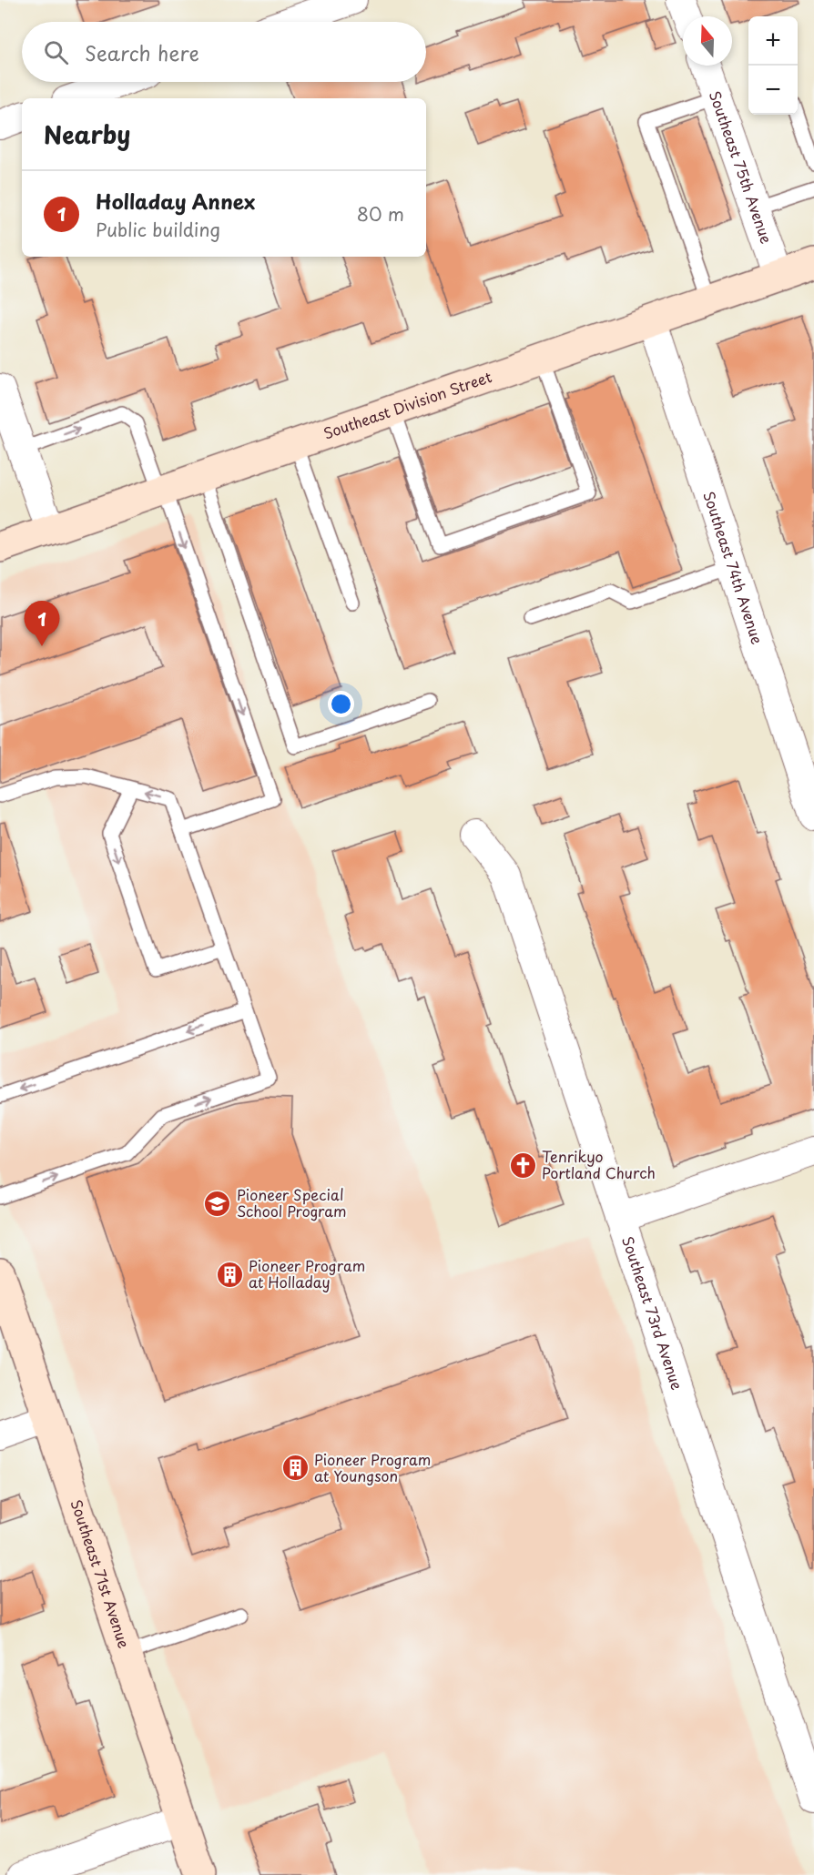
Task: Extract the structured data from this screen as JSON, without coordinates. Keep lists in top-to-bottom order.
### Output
{
  "streets": {
    "main road": ["Southeast Division Street", "Southeast 71st Avenue"],
    "street": ["Southeast 75th Avenue", "Southeast 74th Avenue", "Southeast 73rd Avenue"]
  },
  "crossings": [
    ["Southeast 75th Avenue", "Southeast Division Street"],
    ["Southeast Division Street", "Southeast 74th Avenue"]
  ],
  "places": {
    "church": ["Tenrikyo Portland Church"],
    "school or university": ["Pioneer Special School Program"],
    "building": ["Pioneer Program at Holladay", "Pioneer Program at Youngson"]
  },
  "north": "top",
  "page": {
    "map_buttons": ["+", "−"],
    "search": "Search here",
    "heading": "Nearby",
    "list": [
      {
        "mark": "1",
        "name": "Holladay Annex",
        "note": "Public building",
        "value": "80 m"
      }
    ],
    "pins": "1"
  }
}
